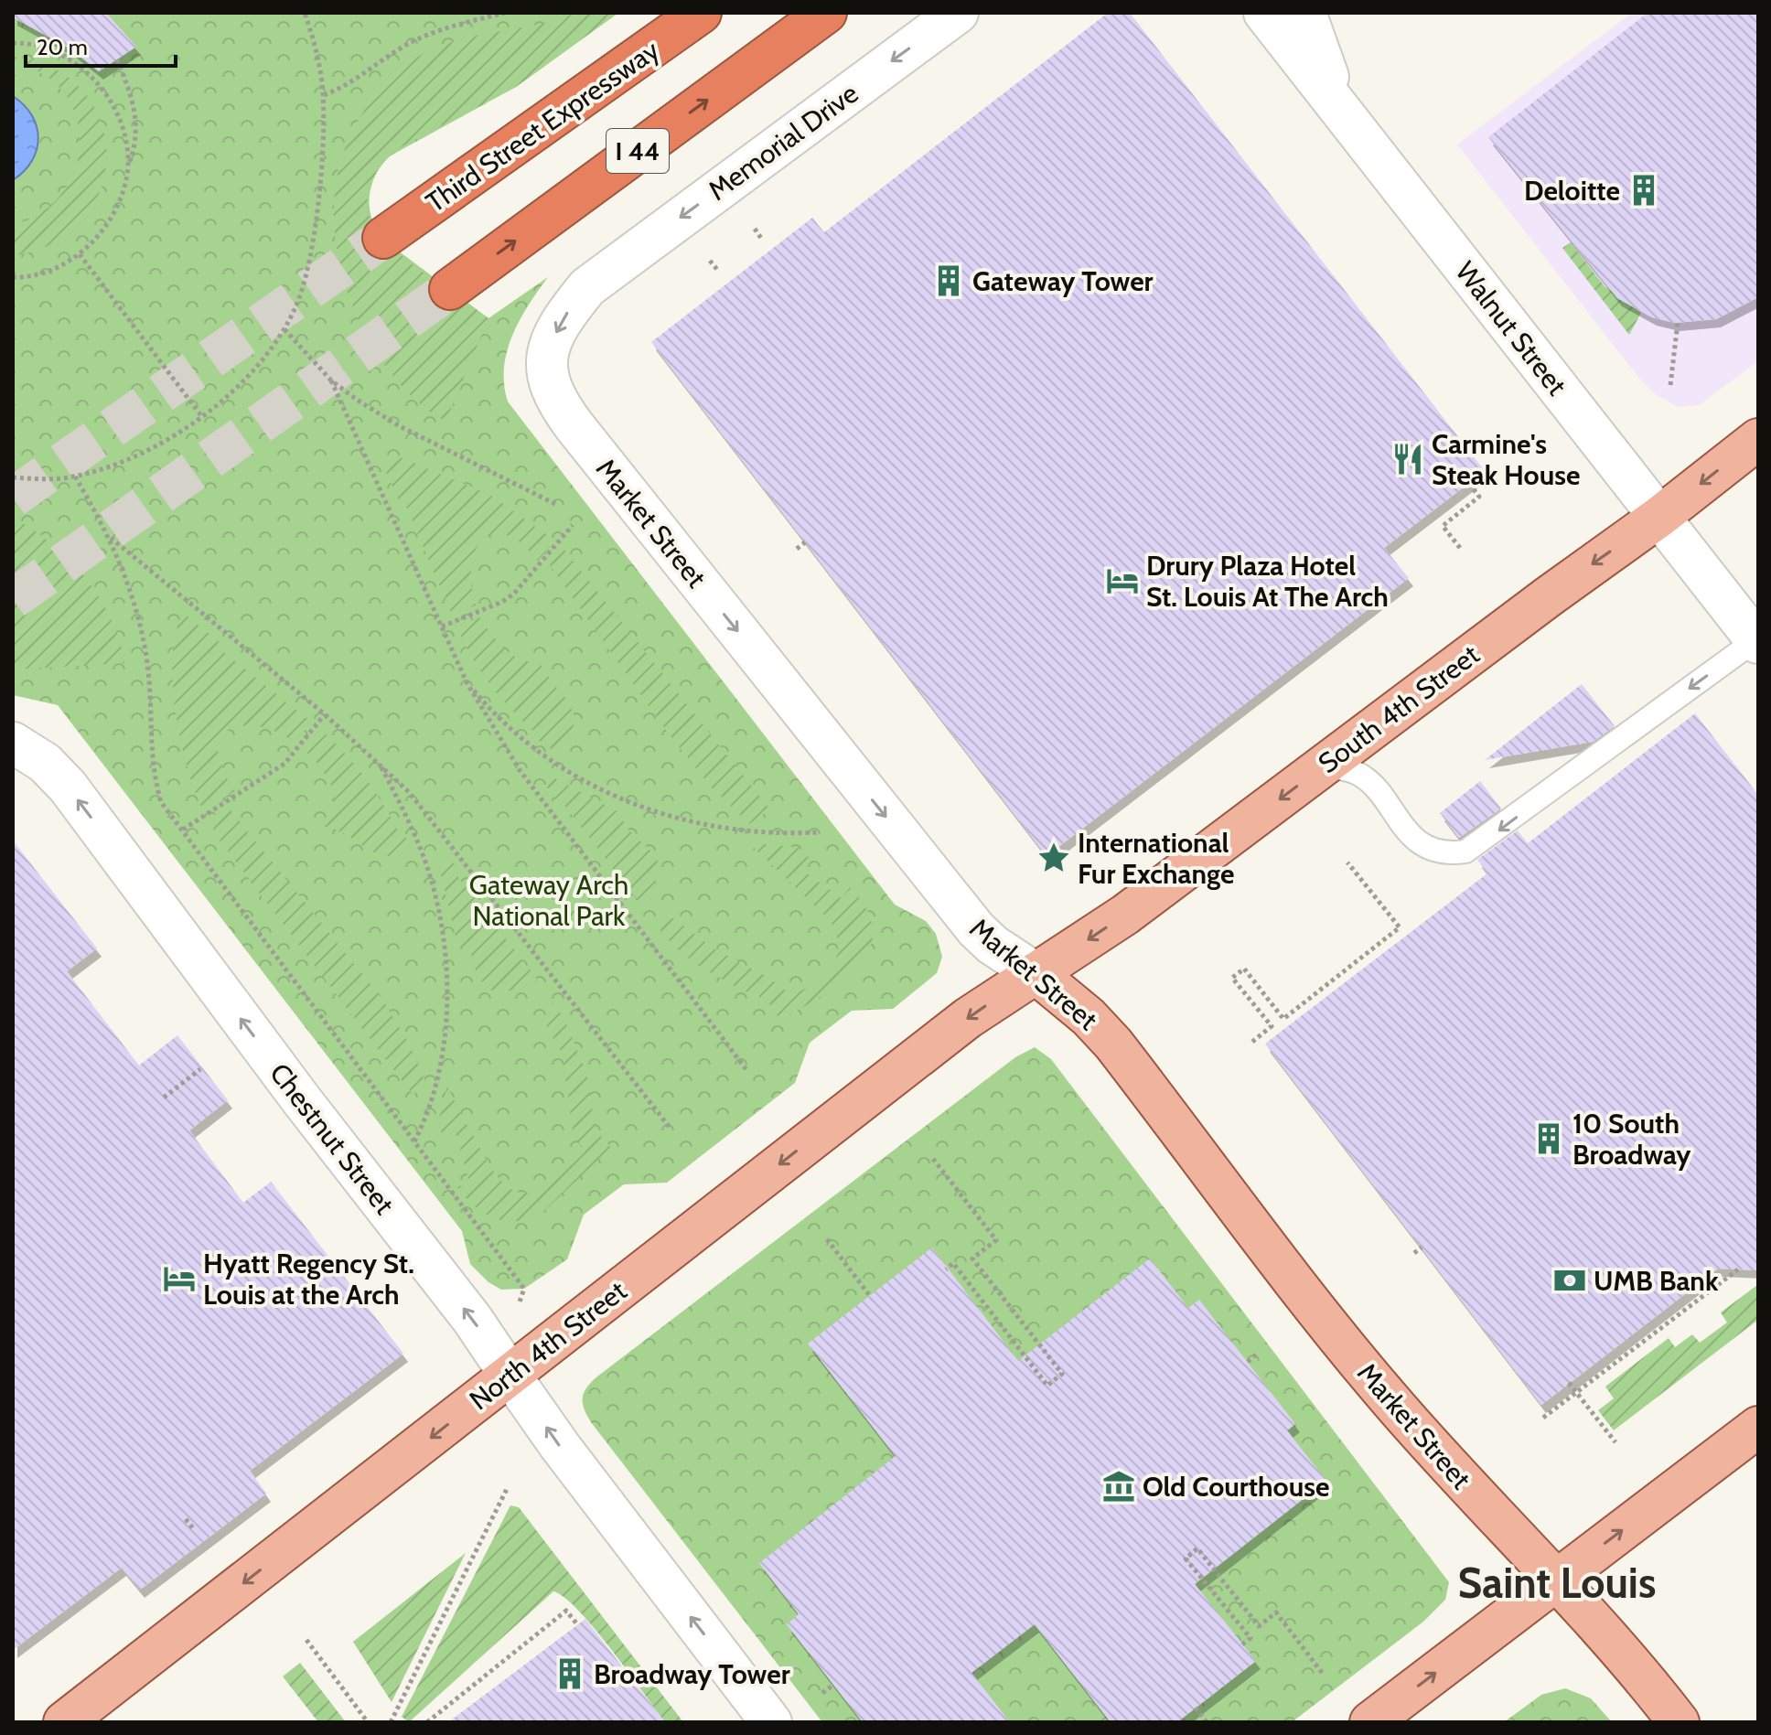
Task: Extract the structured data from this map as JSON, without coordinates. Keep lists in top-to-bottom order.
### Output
{
  "streets": {
    "highway": ["Third Street Expressway", "I 44"],
    "main road": ["Market Street", "South 4th Street", "North 4th Street"],
    "street": ["Memorial Drive", "Walnut Street", "Chestnut Street"]
  },
  "crossings": [
    ["Memorial Drive", "Market Street"],
    ["Walnut Street", "South 4th Street"],
    ["Market Street", "South 4th Street"],
    ["Market Street", "North 4th Street"],
    ["South 4th Street", "North 4th Street"],
    ["Chestnut Street", "North 4th Street"]
  ],
  "one_way": [
    "Memorial Drive",
    "Market Street",
    "South 4th Street",
    "Chestnut Street",
    "North 4th Street"
  ],
  "districts": ["Saint Louis"],
  "parks": ["Gateway Arch National Park"],
  "places": {
    "building": [
      "Deloitte",
      "Gateway Tower",
      "10 South Broadway",
      "Broadway Tower"
    ],
    "restaurant": ["Carmine's Steak House"],
    "hotel": ["Drury Plaza Hotel St. Louis At The Arch", "Hyatt Regency St. Louis at the Arch"],
    "place": ["International Fur Exchange"],
    "bank": ["UMB Bank"],
    "museum": ["Old Courthouse"]
  },
  "scale_bar": "20 m"
}
